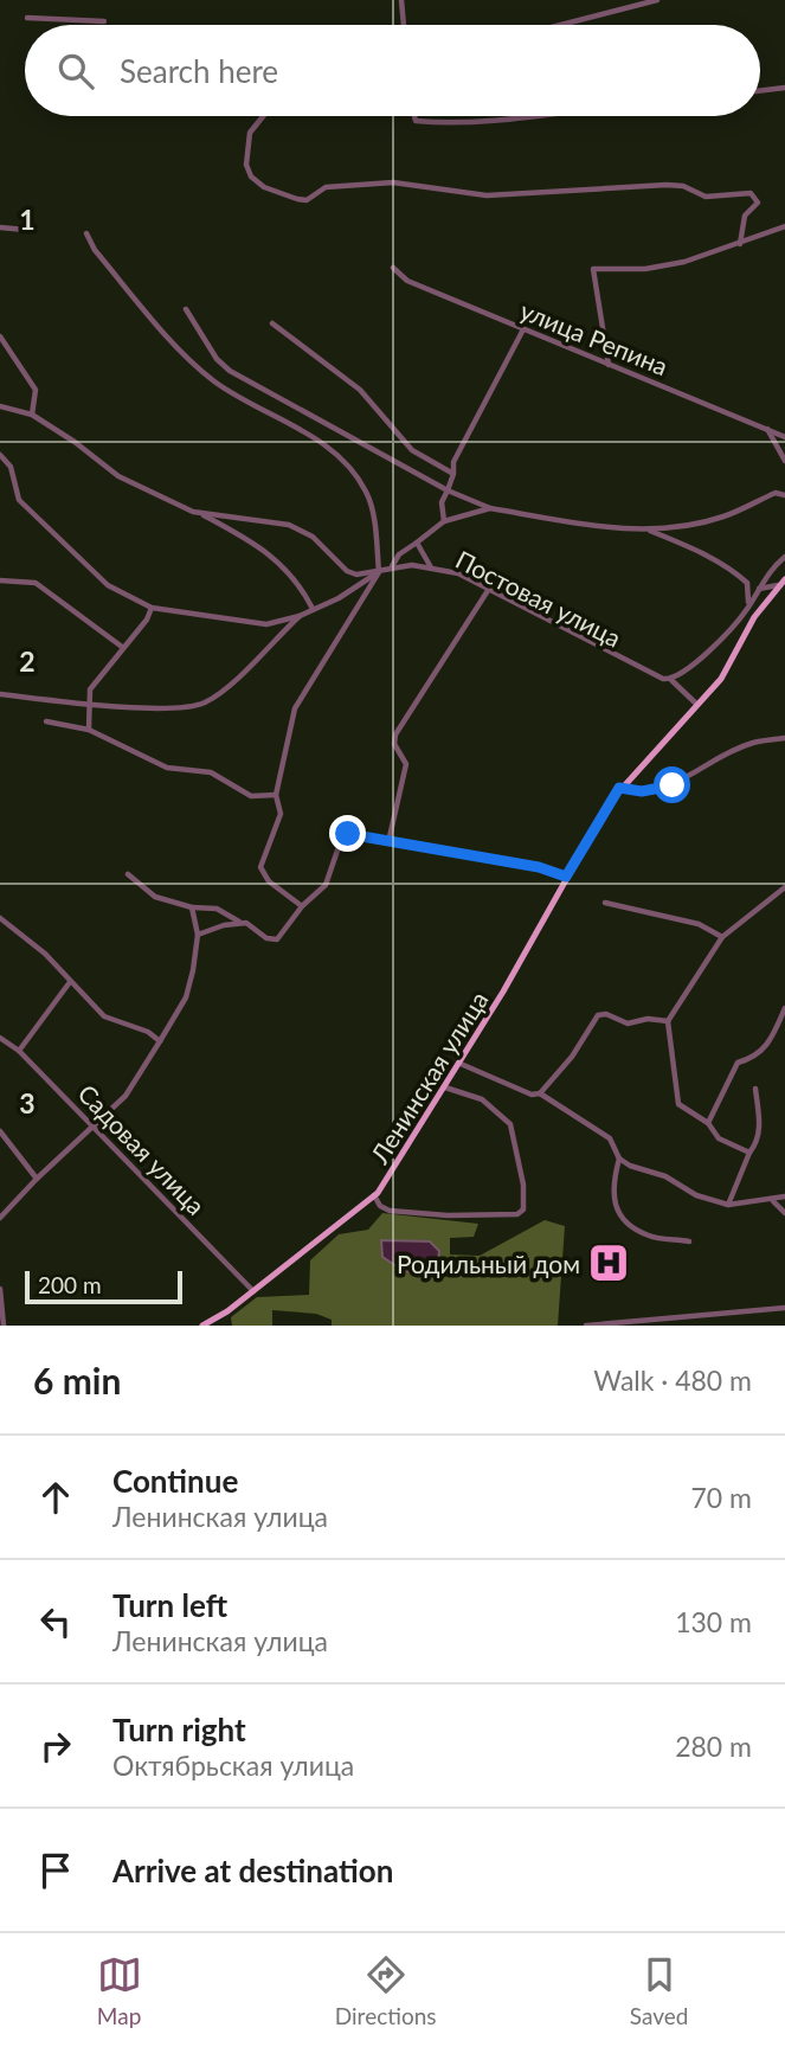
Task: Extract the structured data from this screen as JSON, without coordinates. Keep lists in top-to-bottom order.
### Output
{
  "streets": {
    "main road": ["Ленинская улица"],
    "street": ["улица Репина", "Постовая улица", "Садовая улица"]
  },
  "crossings": [
    ["Постовая улица", "Ленинская улица"],
    ["Ленинская улица", "Садовая улица"]
  ],
  "places": {
    "hospital": ["Родильный дом"]
  },
  "scale_bar": "200 m",
  "page": {
    "search": "Search here",
    "scale": "200 m",
    "heading": ["6 min", "Walk · 480 m"],
    "list": [
      ["Continue", "Ленинская улица", "70 m"],
      ["Turn left", "Ленинская улица", "130 m"],
      ["Turn right", "Октябрьская улица", "280 m"],
      "Arrive at destination"
    ],
    "nav": ["Map", "Directions", "Saved"]
  },
  "grid": {
    "rows": ["1", "2", "3"]
  }
}
